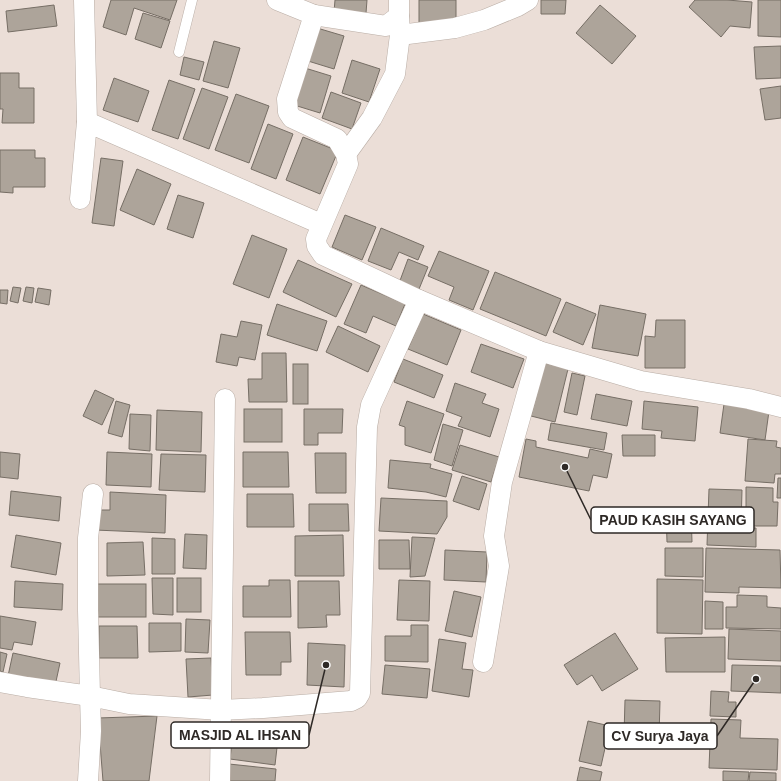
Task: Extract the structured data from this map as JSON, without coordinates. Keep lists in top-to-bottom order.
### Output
{
  "places": ["PAUD KASIH SAYANG", "MASJID AL IHSAN", "CV Surya Jaya"]
}
